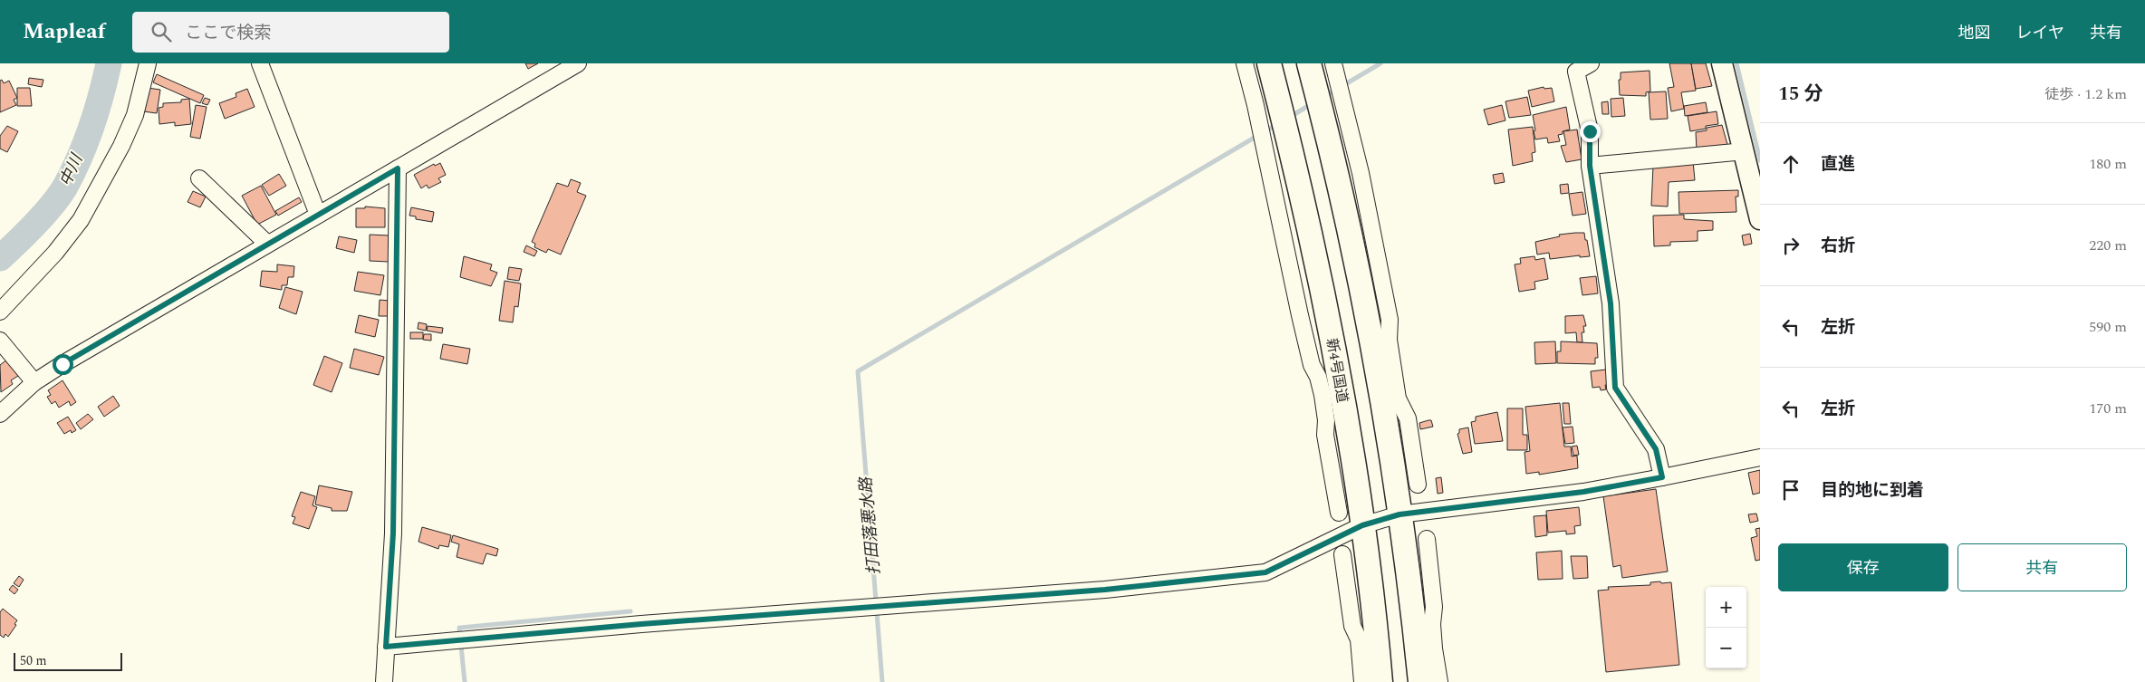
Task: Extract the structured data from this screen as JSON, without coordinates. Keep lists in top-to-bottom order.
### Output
{
  "streets": {
    "highway": ["新4号国道"]
  },
  "water": ["中川", "打田落悪水路"],
  "scale_bar": "50 m",
  "page": {
    "header": "Mapleaf",
    "search": "ここで検索",
    "nav": ["地図", "レイヤ", "共有"],
    "heading": ["15 分", "徒歩 · 1.2 km"],
    "list": [
      ["直進", "180 m"],
      ["右折", "220 m"],
      ["左折", "590 m"],
      ["左折", "170 m"],
      "目的地に到着"
    ],
    "buttons": ["保存", "共有"],
    "map_buttons": ["+", "−"],
    "scale": "50 m"
  }
}
